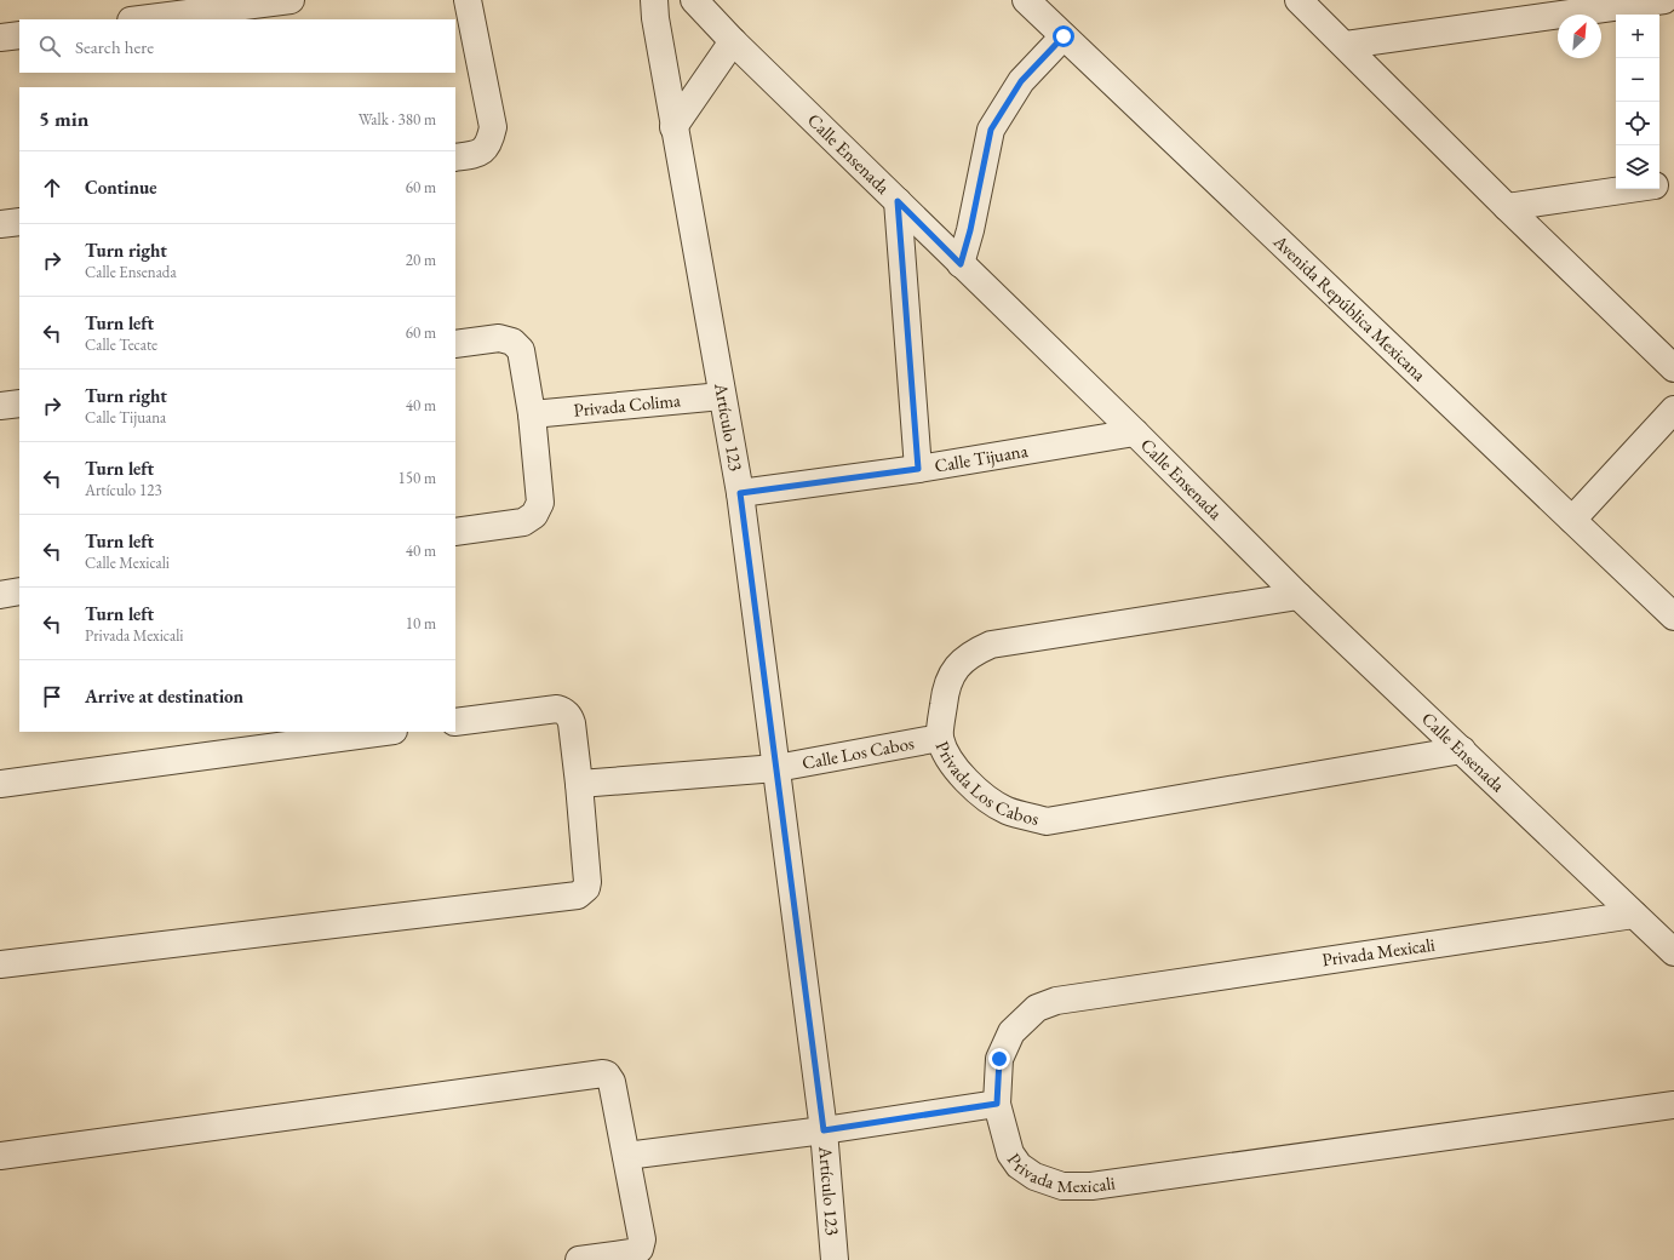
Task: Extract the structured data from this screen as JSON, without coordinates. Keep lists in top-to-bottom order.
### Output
{
  "streets": {
    "street": [
      "Calle Ensenada",
      "Avenida República Mexicana",
      "Privada Colima",
      "Artículo 123",
      "Calle Tijuana",
      "Calle Los Cabos",
      "Privada Los Cabos",
      "Privada Mexicali"
    ]
  },
  "crossings": [
    ["Calle Ensenada", "Calle Tijuana"],
    ["Calle Ensenada", "Privada Los Cabos"],
    ["Calle Ensenada", "Privada Mexicali"],
    ["Privada Colima", "Artículo 123"],
    ["Artículo 123", "Calle Tijuana"],
    ["Artículo 123", "Calle Los Cabos"],
    ["Calle Los Cabos", "Privada Los Cabos"]
  ],
  "north": "top right",
  "page": {
    "map_buttons": ["+", "−"],
    "search": "Search here",
    "heading": ["5 min", "Walk · 380 m"],
    "list": [
      ["Continue", "60 m"],
      ["Turn right", "Calle Ensenada", "20 m"],
      ["Turn left", "Calle Tecate", "60 m"],
      ["Turn right", "Calle Tijuana", "40 m"],
      ["Turn left", "Artículo 123", "150 m"],
      ["Turn left", "Calle Mexicali", "40 m"],
      ["Turn left", "Privada Mexicali", "10 m"],
      "Arrive at destination"
    ]
  }
}
